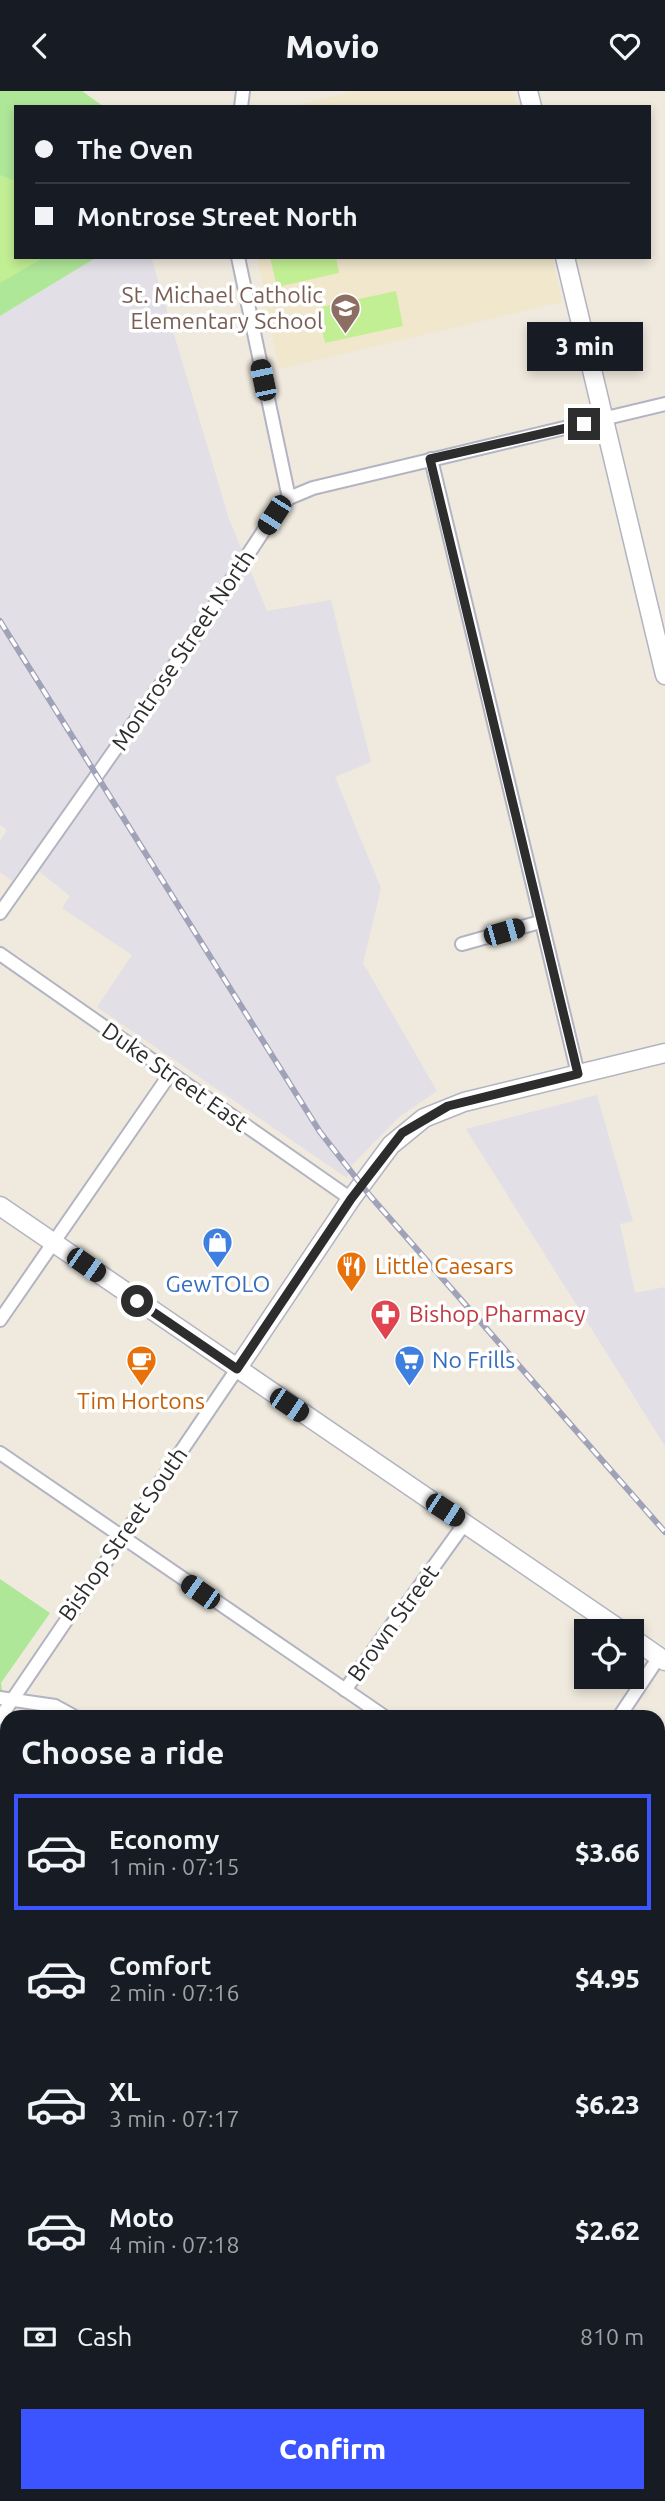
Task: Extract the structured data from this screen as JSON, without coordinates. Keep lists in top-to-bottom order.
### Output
{
  "streets": {
    "street": [
      "Montrose Street North",
      "Duke Street East",
      "Bishop Street South",
      "Brown Street"
    ]
  },
  "places": {
    "school or university": ["St. Michael Catholic Elementary School"],
    "shop": ["GewTOLO"],
    "restaurant": ["Little Caesars"],
    "pharmacy": ["Bishop Pharmacy"],
    "cafe": ["Tim Hortons"],
    "supermarket": ["No Frills"]
  },
  "page": {
    "header": "Movio",
    "banner": ["The Oven", "Montrose Street North"],
    "bubble": "3 min",
    "heading": "Choose a ride",
    "list": [
      {
        "name": "Economy",
        "note": "1 min · 07:15",
        "value": "$3.66"
      },
      {
        "name": "Comfort",
        "note": "2 min · 07:16",
        "value": "$4.95"
      },
      {
        "name": "XL",
        "note": "3 min · 07:17",
        "value": "$6.23"
      },
      {
        "name": "Moto",
        "note": "4 min · 07:18",
        "value": "$2.62"
      }
    ],
    "pay": ["Cash", "810 m"],
    "buttons": "Confirm"
  }
}
